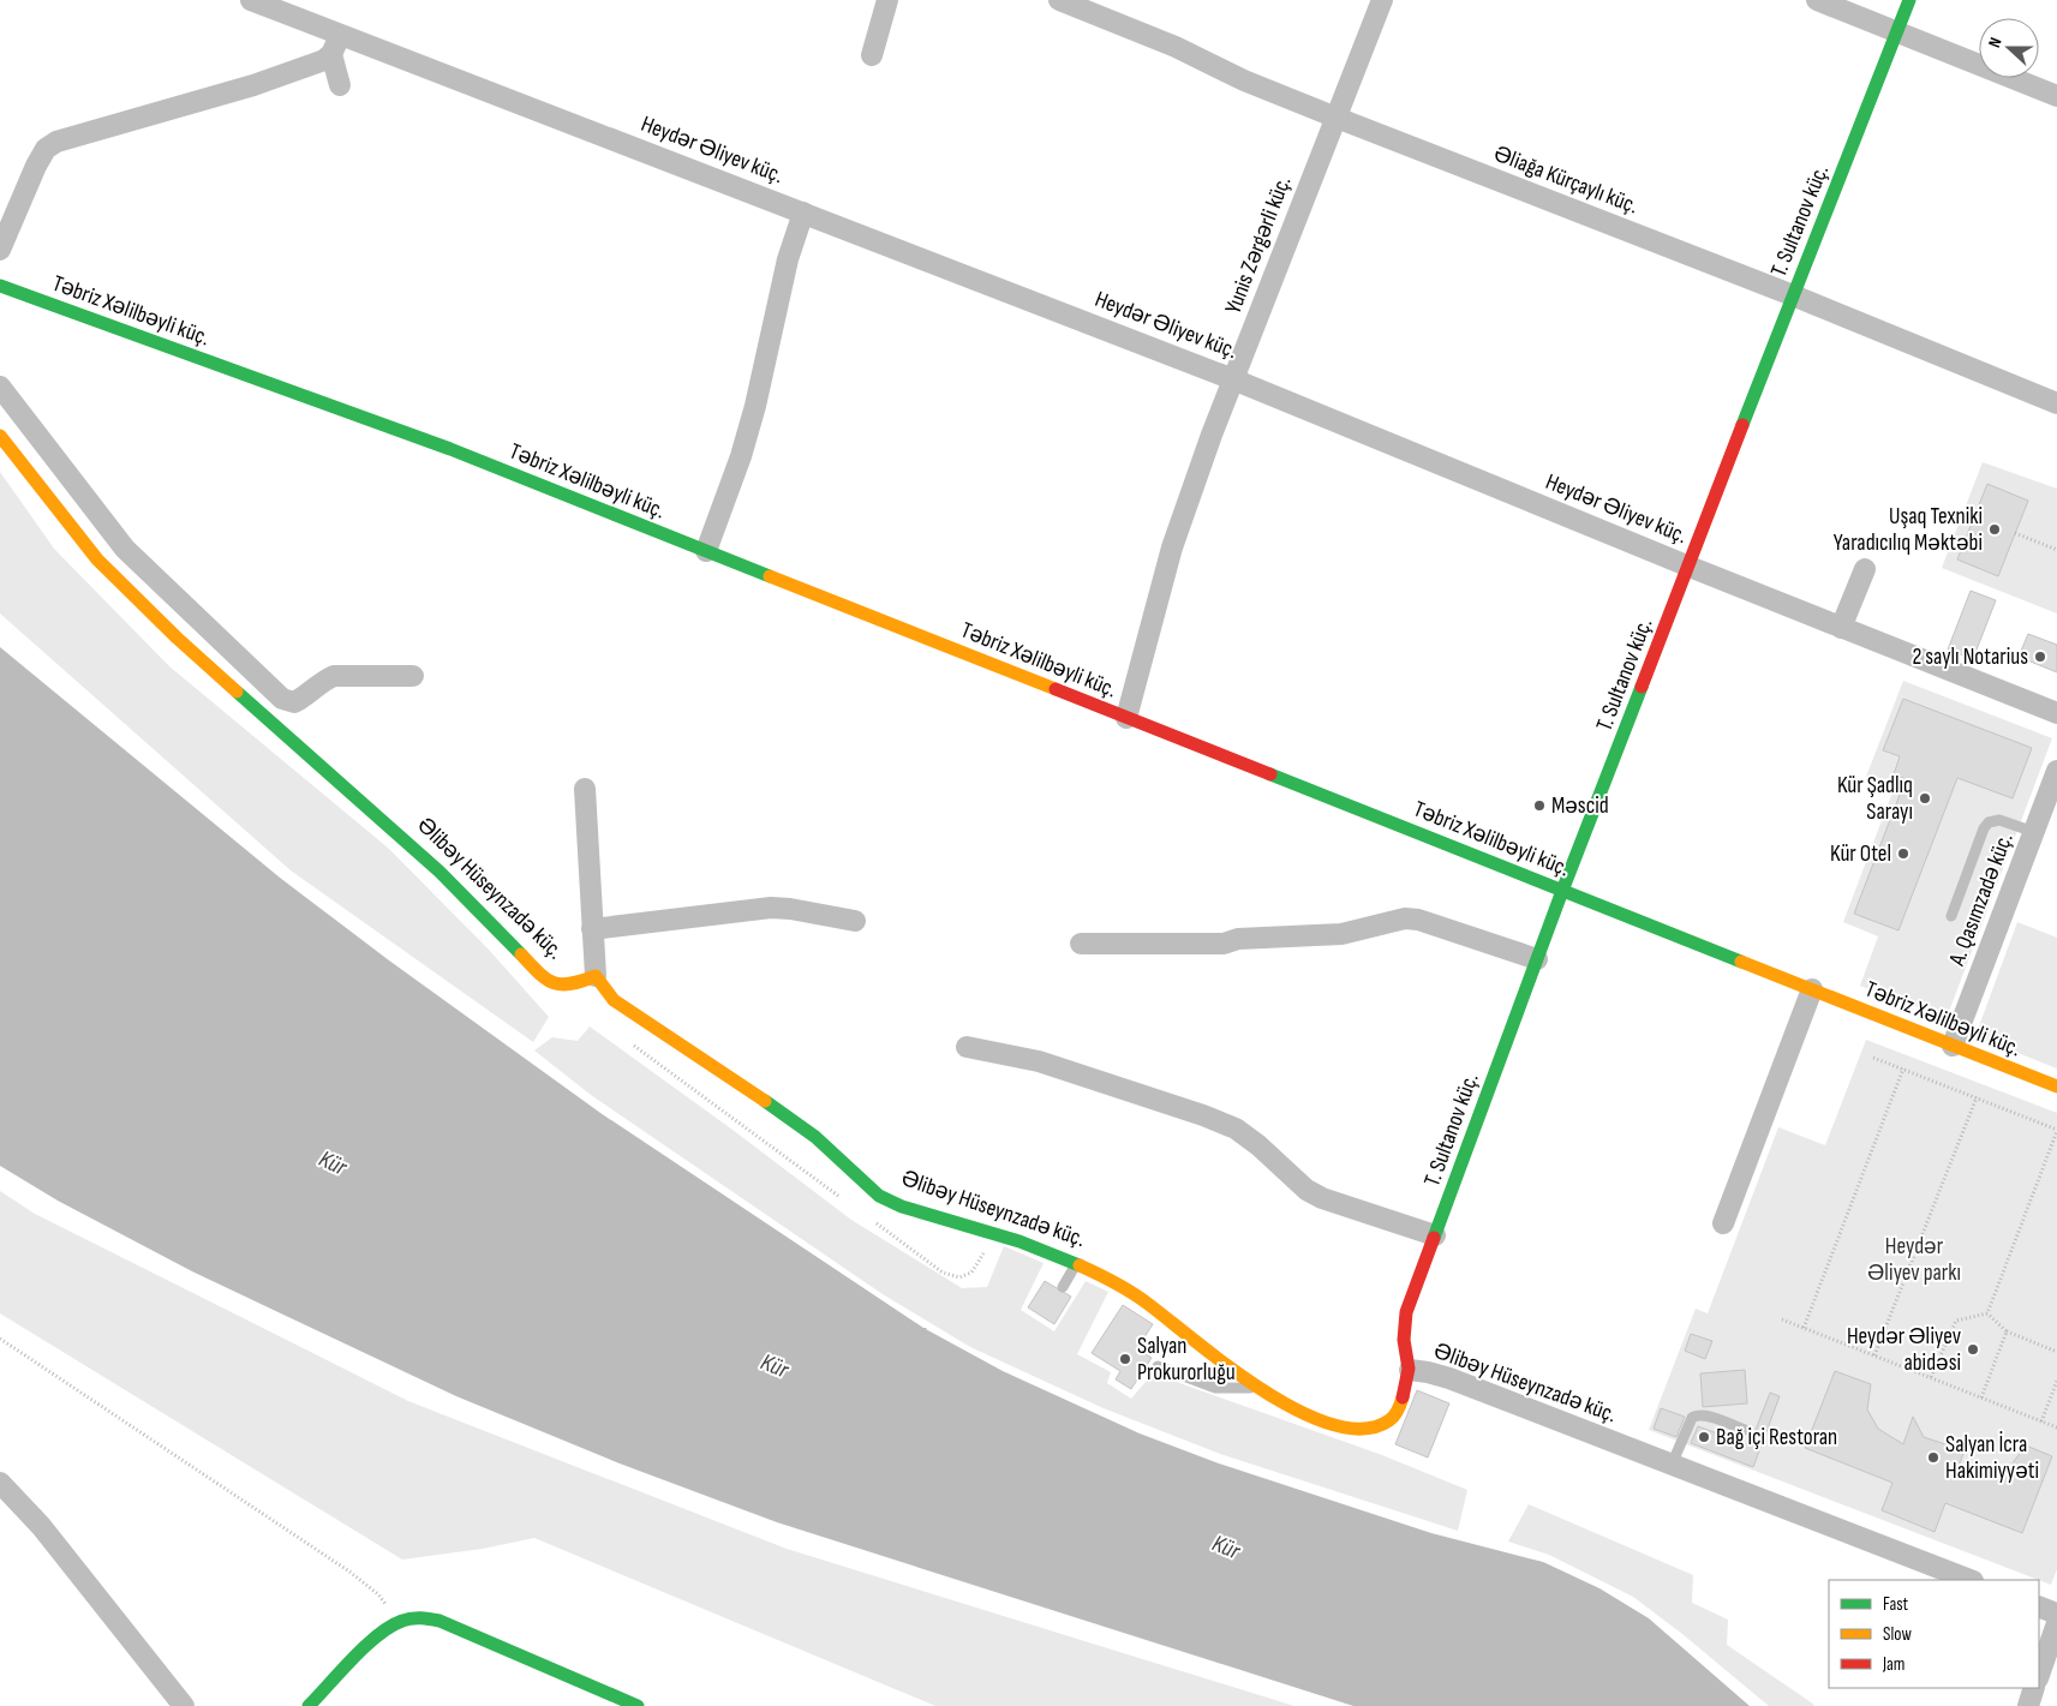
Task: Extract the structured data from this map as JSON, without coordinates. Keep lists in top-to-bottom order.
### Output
{
  "streets": {
    "street": [
      "Heydər Əliyev küç.",
      "Əliağa Kürçaylı küç.",
      "T. Sultanov küç.",
      "Yunis Zərgərli küç.",
      "Təbriz Xəlilbəyli küç.",
      "Əlibəy Hüseynzadə küç.",
      "A. Qasımzadə küç."
    ]
  },
  "crossings": [
    ["Heydər Əliyev küç.", "T. Sultanov küç."],
    ["Heydər Əliyev küç.", "Yunis Zərgərli küç."],
    ["Əliağa Kürçaylı küç.", "T. Sultanov küç."],
    ["Əliağa Kürçaylı küç.", "Yunis Zərgərli küç."],
    ["T. Sultanov küç.", "Təbriz Xəlilbəyli küç."],
    ["T. Sultanov küç.", "Əlibəy Hüseynzadə küç."],
    ["Yunis Zərgərli küç.", "Təbriz Xəlilbəyli küç."],
    ["Təbriz Xəlilbəyli küç.", "A. Qasımzadə küç."]
  ],
  "water": ["Kür"],
  "parks": ["Heydər Əliyev parkı"],
  "places": [
    "Uşaq Texniki Yaradıcılıq Məktəbi",
    "2 saylı Notarius",
    "Kür Şadlıq Sarayı",
    "Məscid",
    "Kür Otel",
    "Heydər Əliyev abidəsi",
    "Salyan Prokurorluğu",
    "Bağ içi Restoran",
    "Salyan İcra Hakimiyyəti"
  ],
  "legend": ["Fast", "Slow", "Jam"],
  "north": "left"
}
